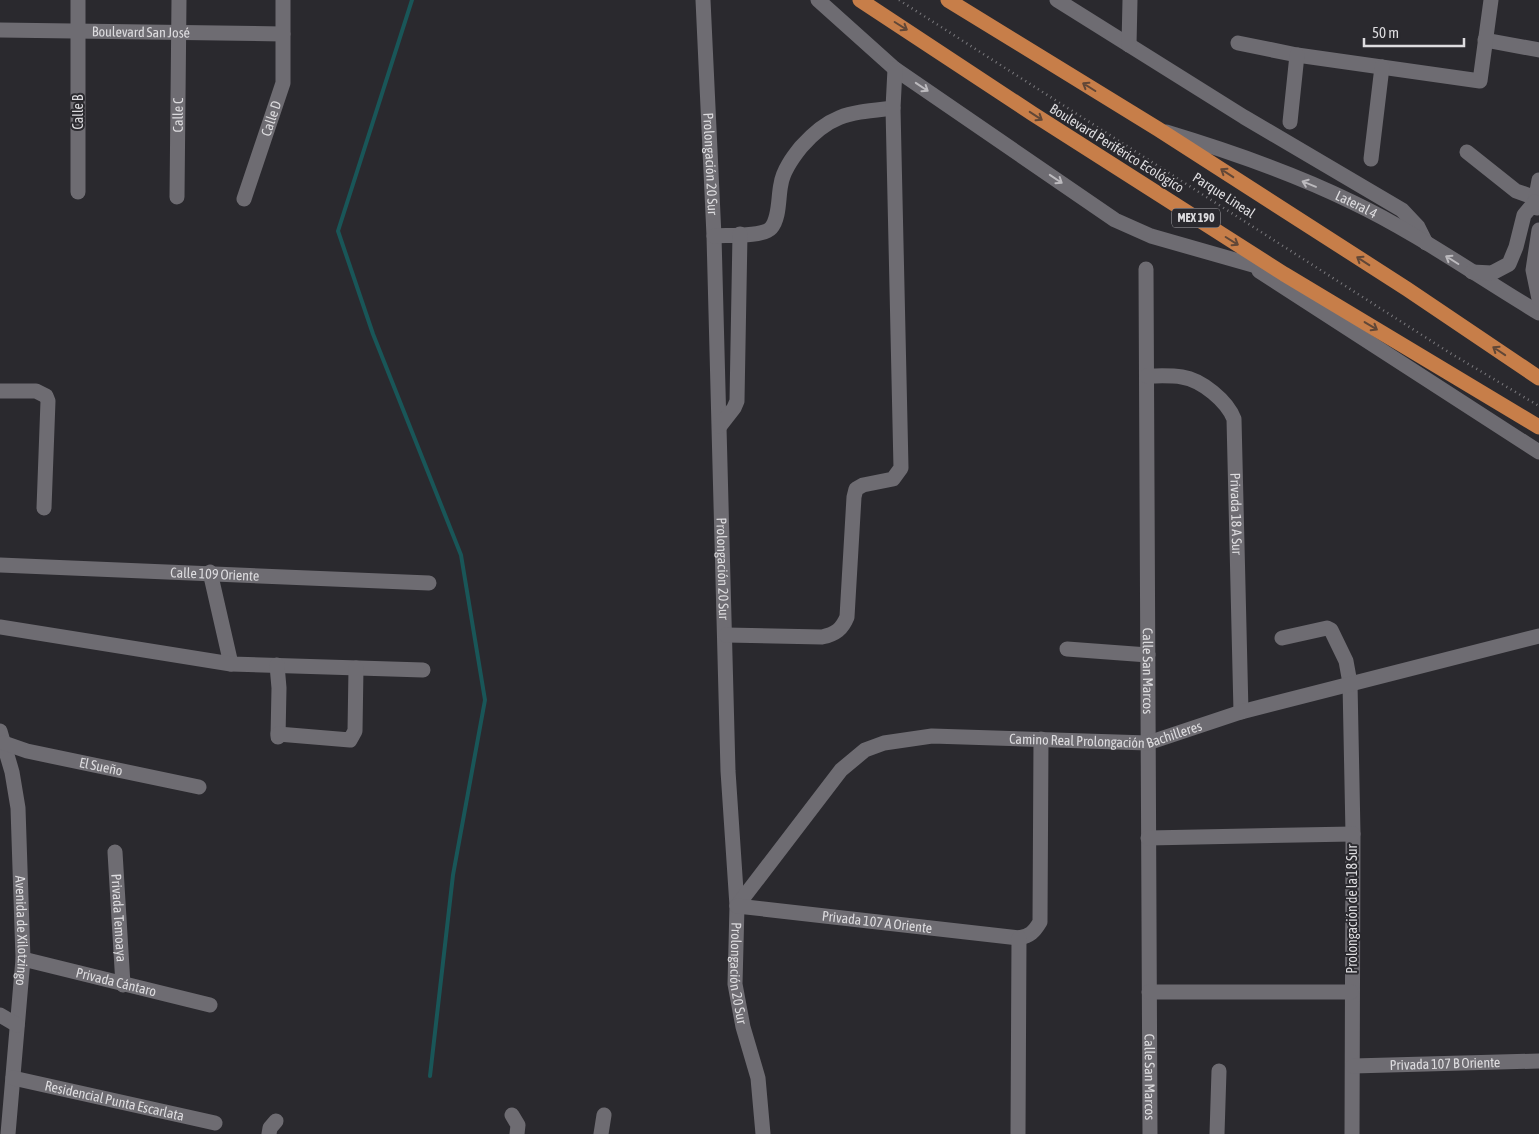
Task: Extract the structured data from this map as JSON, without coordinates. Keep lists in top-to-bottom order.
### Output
{
  "streets": {
    "highway": ["Boulevard Periférico Ecológico", "MEX 190"],
    "street": [
      "Boulevard San José",
      "Calle B",
      "Calle C",
      "Calle D",
      "Prolongación 20 Sur",
      "Lateral 4",
      "Privada 18 A Sur",
      "Calle 109 Oriente",
      "Calle San Marcos",
      "Camino Real Prolongación Bachilleres",
      "El Sueño",
      "Prolongación de la 18 Sur",
      "Privada Temoaya",
      "Privada 107 A Oriente",
      "Avenida de Xilotzingo",
      "Privada Cántaro",
      "Privada 107 B Oriente",
      "Residencial Punta Escarlata"
    ],
    "path": ["Parque Lineal"]
  },
  "crossings": [
    ["Boulevard San José", "Calle B"],
    ["Boulevard San José", "Calle C"],
    ["Boulevard San José", "Calle D"],
    ["Prolongación 20 Sur", "Camino Real Prolongación Bachilleres"],
    ["Prolongación 20 Sur", "Privada 107 A Oriente"],
    ["Privada 18 A Sur", "Calle San Marcos"],
    ["Privada 18 A Sur", "Camino Real Prolongación Bachilleres"],
    ["Calle San Marcos", "Camino Real Prolongación Bachilleres"],
    ["Camino Real Prolongación Bachilleres", "Prolongación de la 18 Sur"],
    ["Camino Real Prolongación Bachilleres", "Privada 107 A Oriente"],
    ["El Sueño", "Avenida de Xilotzingo"],
    ["Prolongación de la 18 Sur", "Privada 107 B Oriente"],
    ["Privada Temoaya", "Privada Cántaro"],
    ["Avenida de Xilotzingo", "Privada Cántaro"],
    ["Avenida de Xilotzingo", "Residencial Punta Escarlata"]
  ],
  "scale_bar": "50 m"
}
